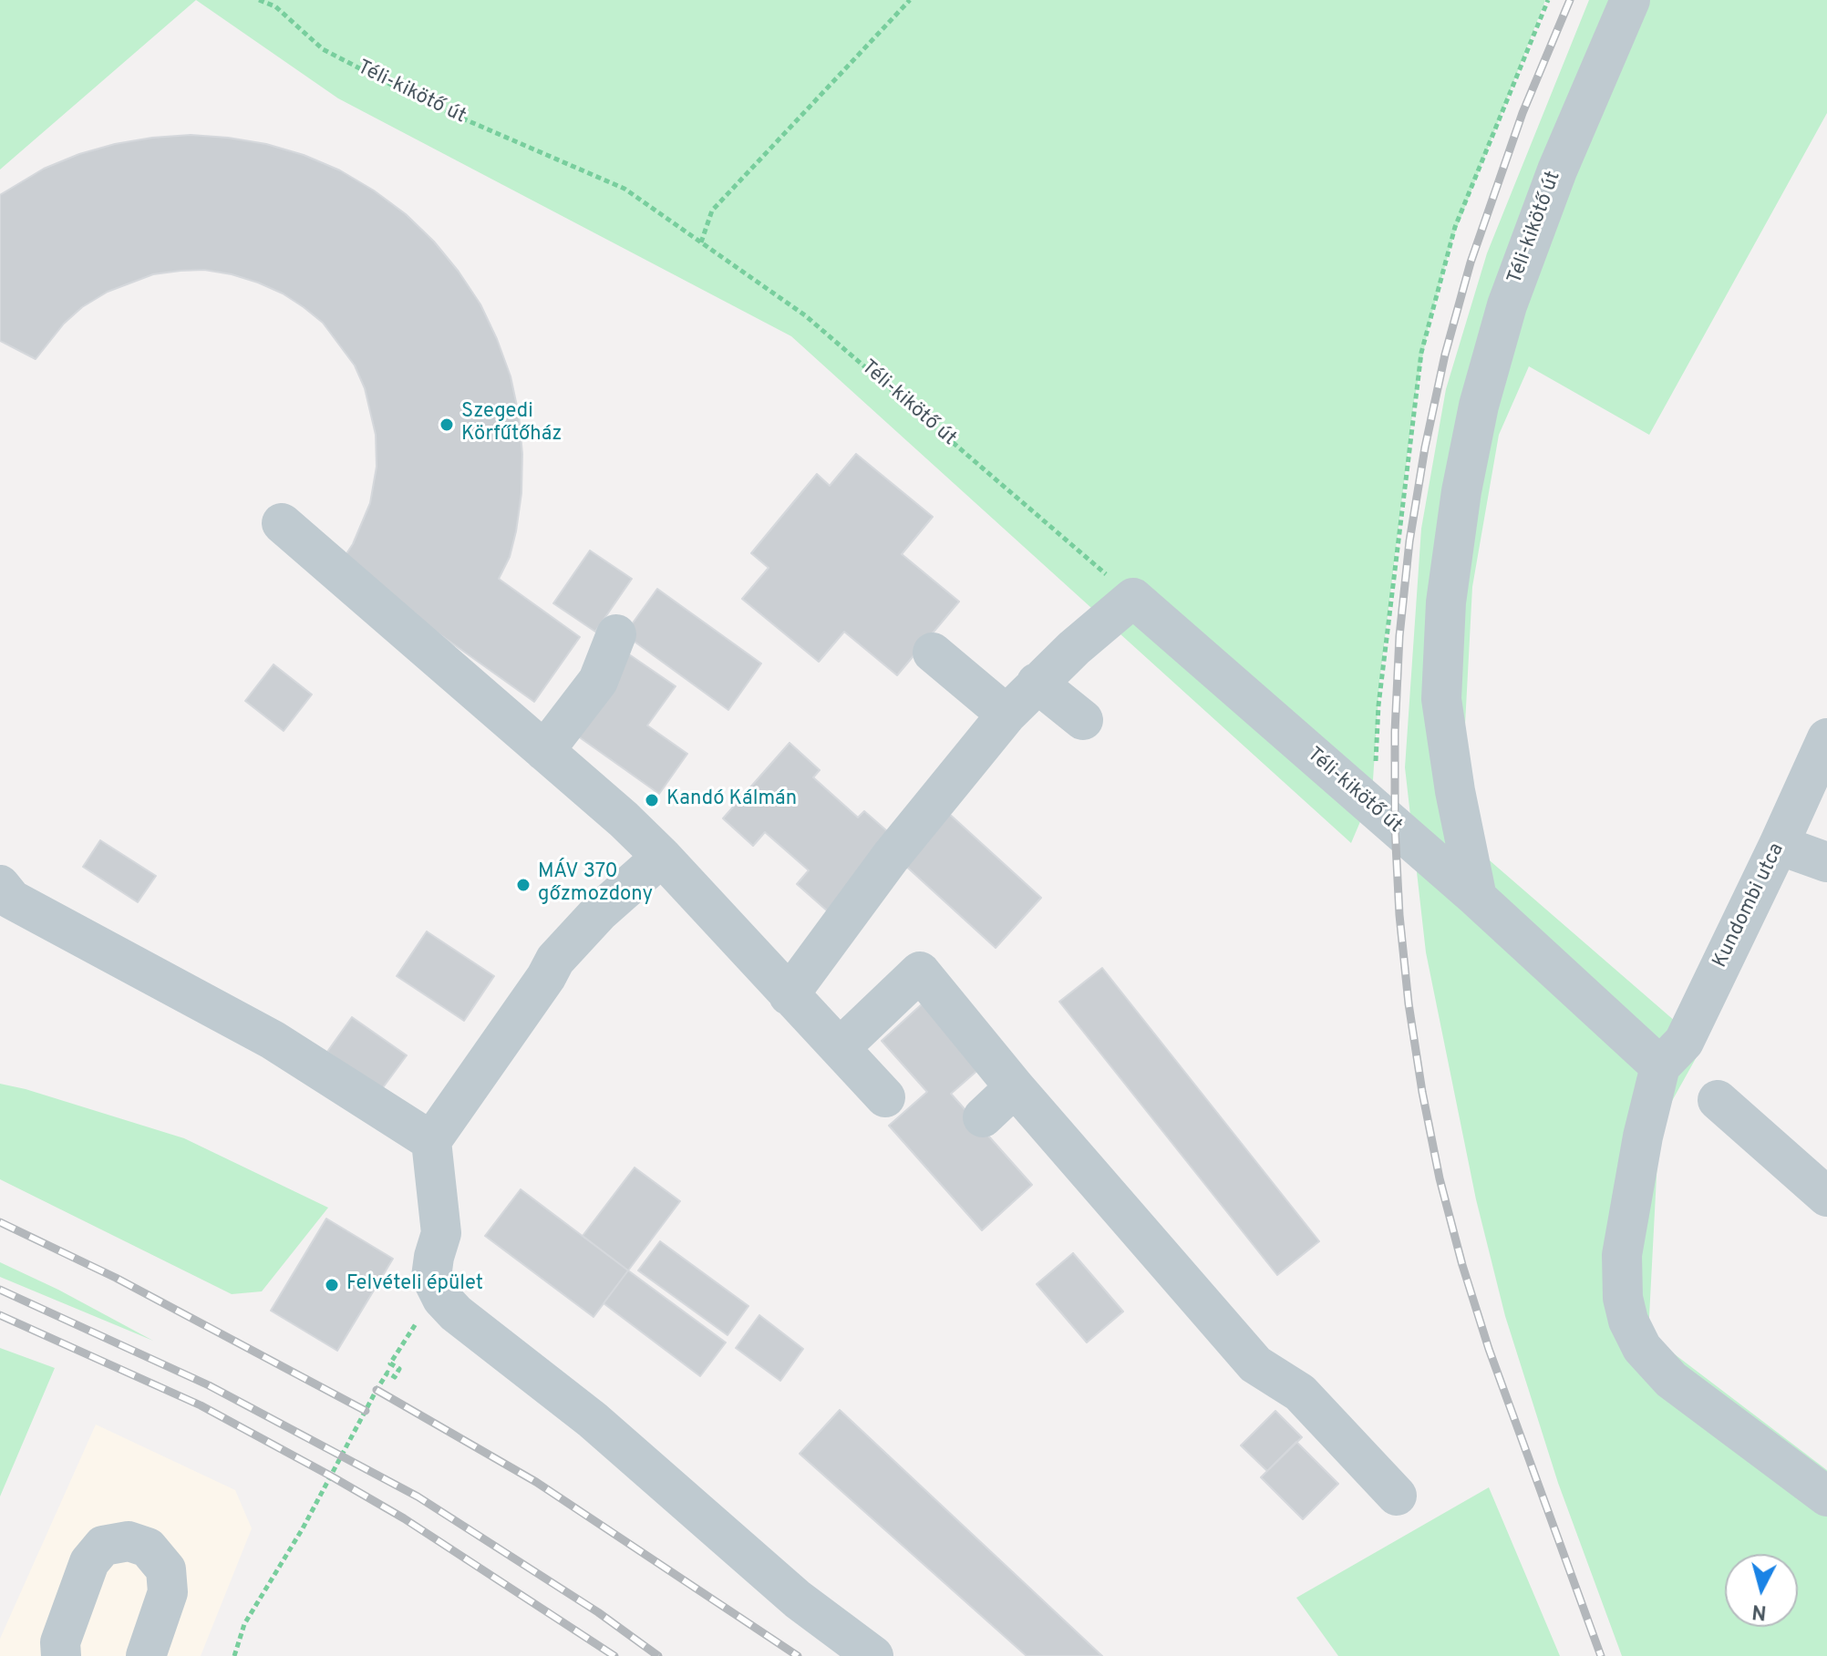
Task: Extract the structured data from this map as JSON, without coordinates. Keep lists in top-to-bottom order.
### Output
{
  "streets": {
    "street": ["Téli-kikötő út", "Kundombi utca"]
  },
  "crossings": [
    ["Téli-kikötő út", "Kundombi utca"]
  ],
  "places": [
    "Szegedi Körfűtőház",
    "Kandó Kálmán",
    "MÁV 370 gőzmozdony",
    "Felvételi épület"
  ],
  "north": "bottom"
}
